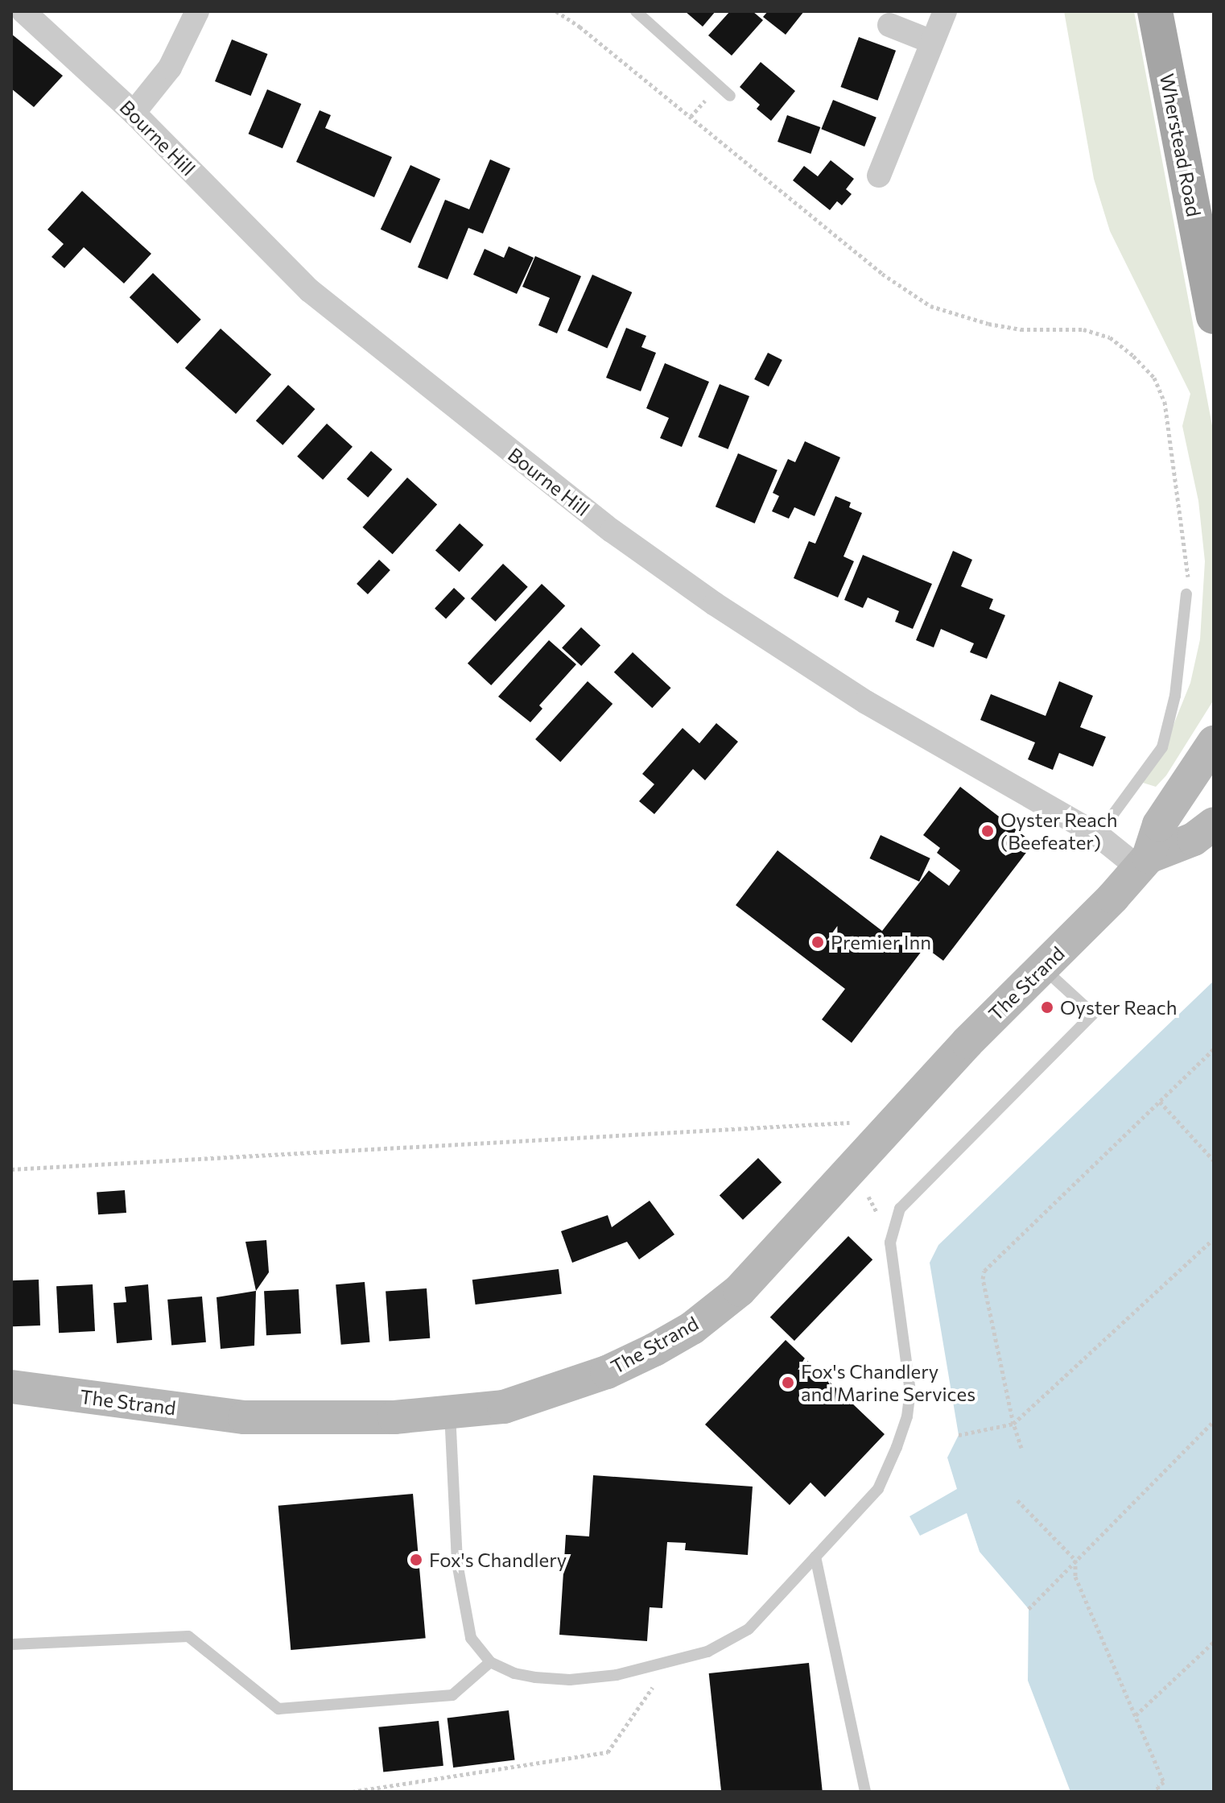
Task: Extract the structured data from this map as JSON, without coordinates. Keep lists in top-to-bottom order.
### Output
{
  "streets": {
    "main road": ["Wherstead Road", "The Strand"],
    "street": ["Bourne Hill"]
  },
  "crossings": [
    ["Bourne Hill", "The Strand"]
  ],
  "places": [
    "Oyster Reach (Beefeater)",
    "Premier Inn",
    "Oyster Reach",
    "Fox's Chandlery and Marine Services",
    "Fox's Chandlery"
  ]
}
